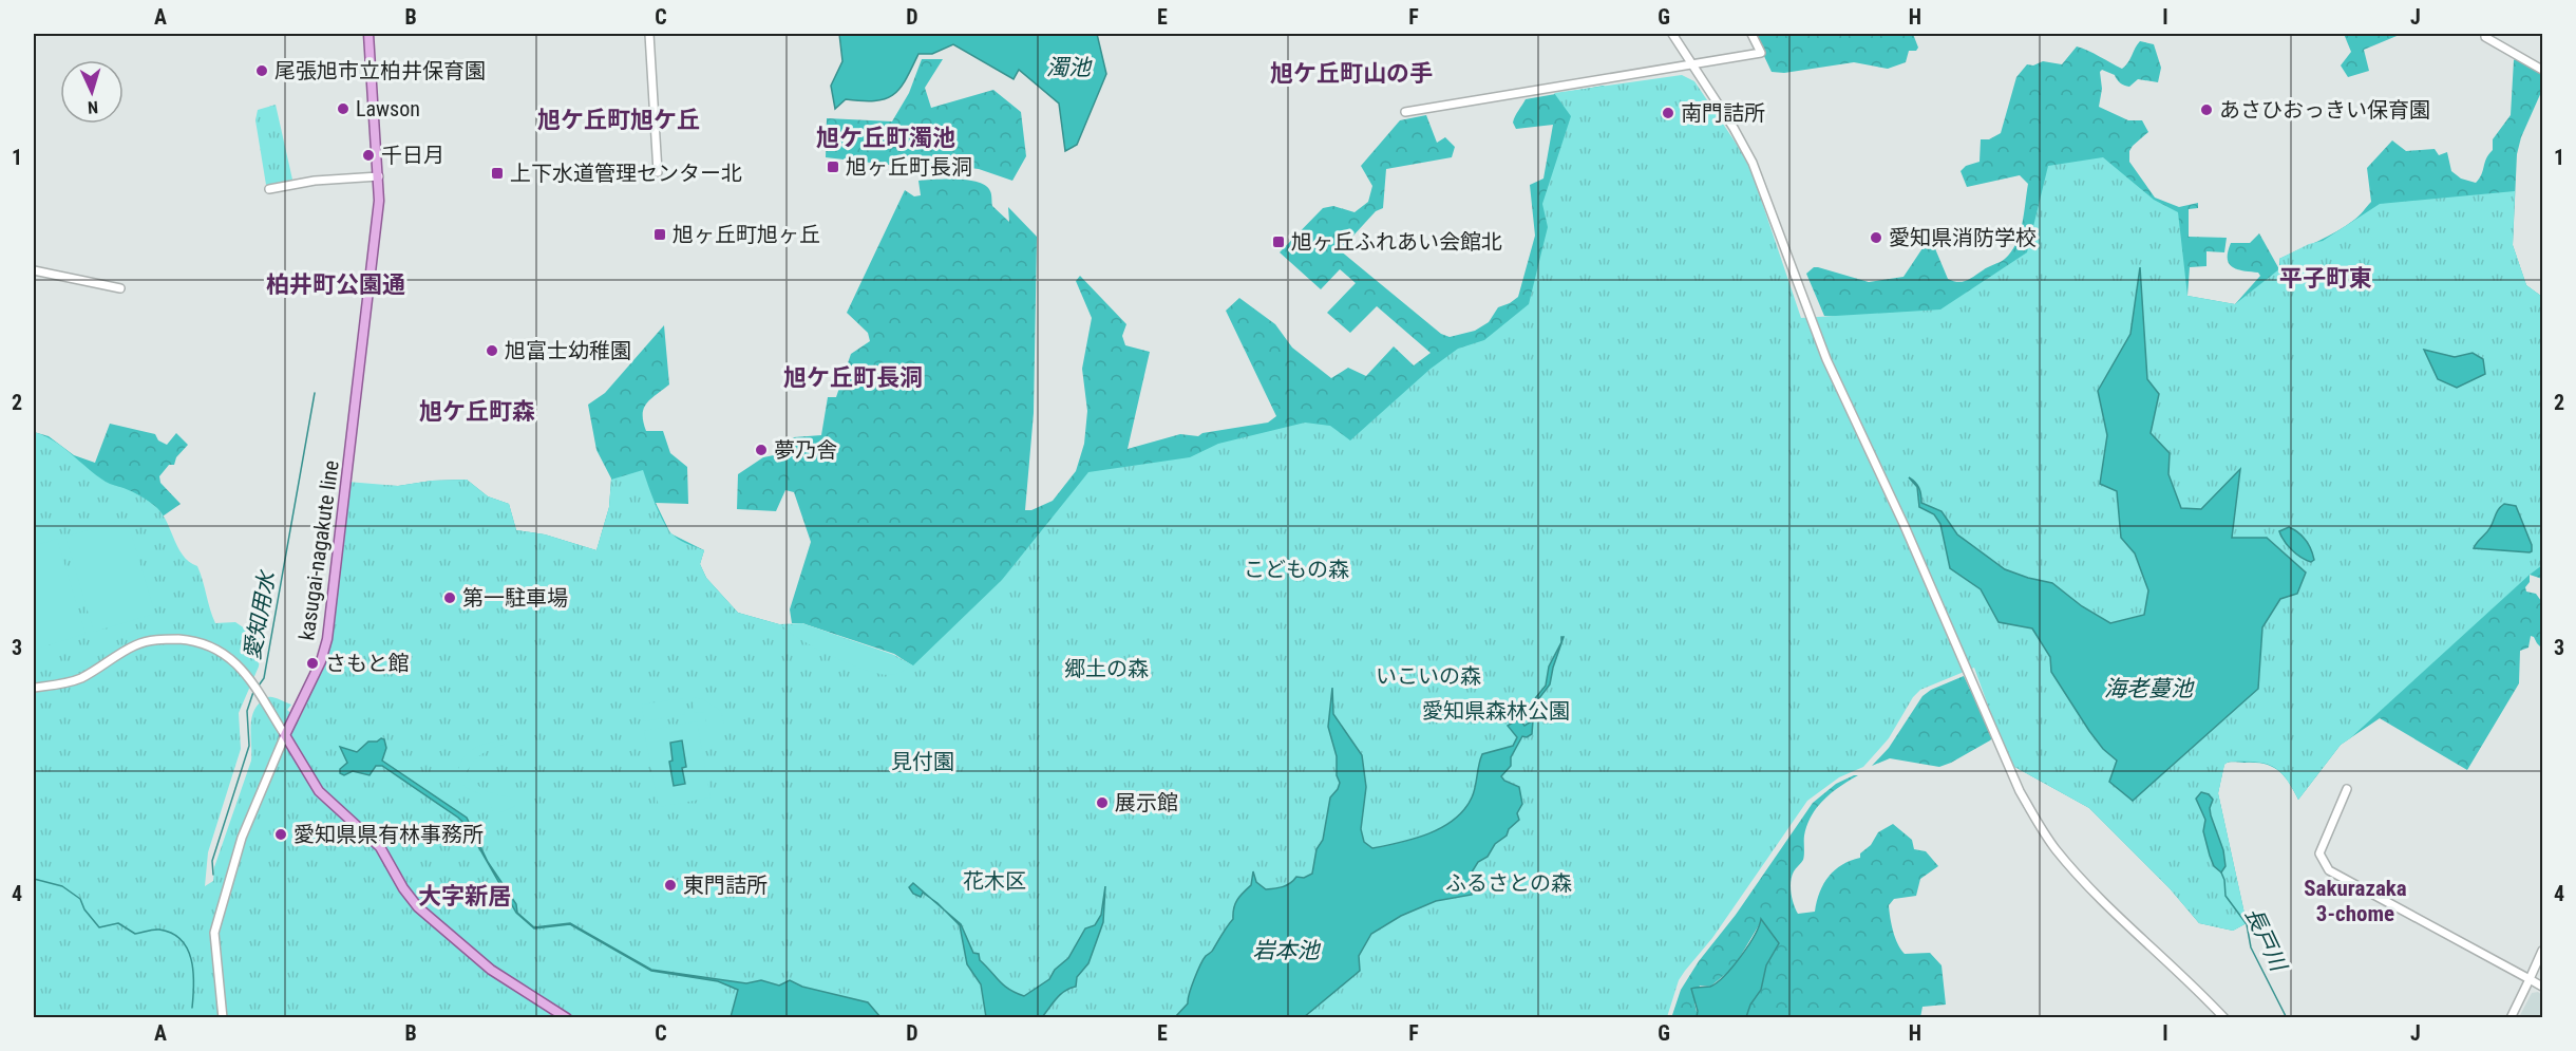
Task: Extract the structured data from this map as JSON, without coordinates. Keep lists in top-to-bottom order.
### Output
{
  "streets": {
    "main road": ["kasugai-nagakute line"]
  },
  "districts": [
    "旭ケ丘町山の手",
    "旭ケ丘町旭ケ丘",
    "旭ケ丘町濁池",
    "平子町東",
    "柏井町公園通",
    "旭ケ丘町長洞",
    "旭ケ丘町森",
    "Sakurazaka 3-chome",
    "大字新居"
  ],
  "water": [
    "濁池",
    "愛知用水",
    "海老蔓池",
    "長戸川",
    "岩本池"
  ],
  "parks": [
    "こどもの森",
    "郷土の森",
    "いこいの森",
    "愛知県森林公園",
    "見付園",
    "花木区",
    "ふるさとの森"
  ],
  "places": {
    "other": [
      "尾張旭市立柏井保育園",
      "Lawson",
      "あさひおっきい保育園",
      "南門詰所",
      "千日月",
      "愛知県消防学校",
      "旭富士幼稚園",
      "夢乃舎",
      "第一駐車場",
      "さもと館",
      "展示館",
      "愛知県県有林事務所",
      "東門詰所"
    ],
    "transit": [
      "旭ヶ丘町長洞",
      "上下水道管理センター北",
      "旭ヶ丘町旭ヶ丘",
      "旭ヶ丘ふれあい会館北"
    ]
  },
  "north": "bottom",
  "grid": {
    "columns": [
      "A",
      "B",
      "C",
      "D",
      "E",
      "F",
      "G",
      "H",
      "I",
      "J"
    ],
    "rows": [
      "1",
      "2",
      "3",
      "4"
    ]
  }
}
